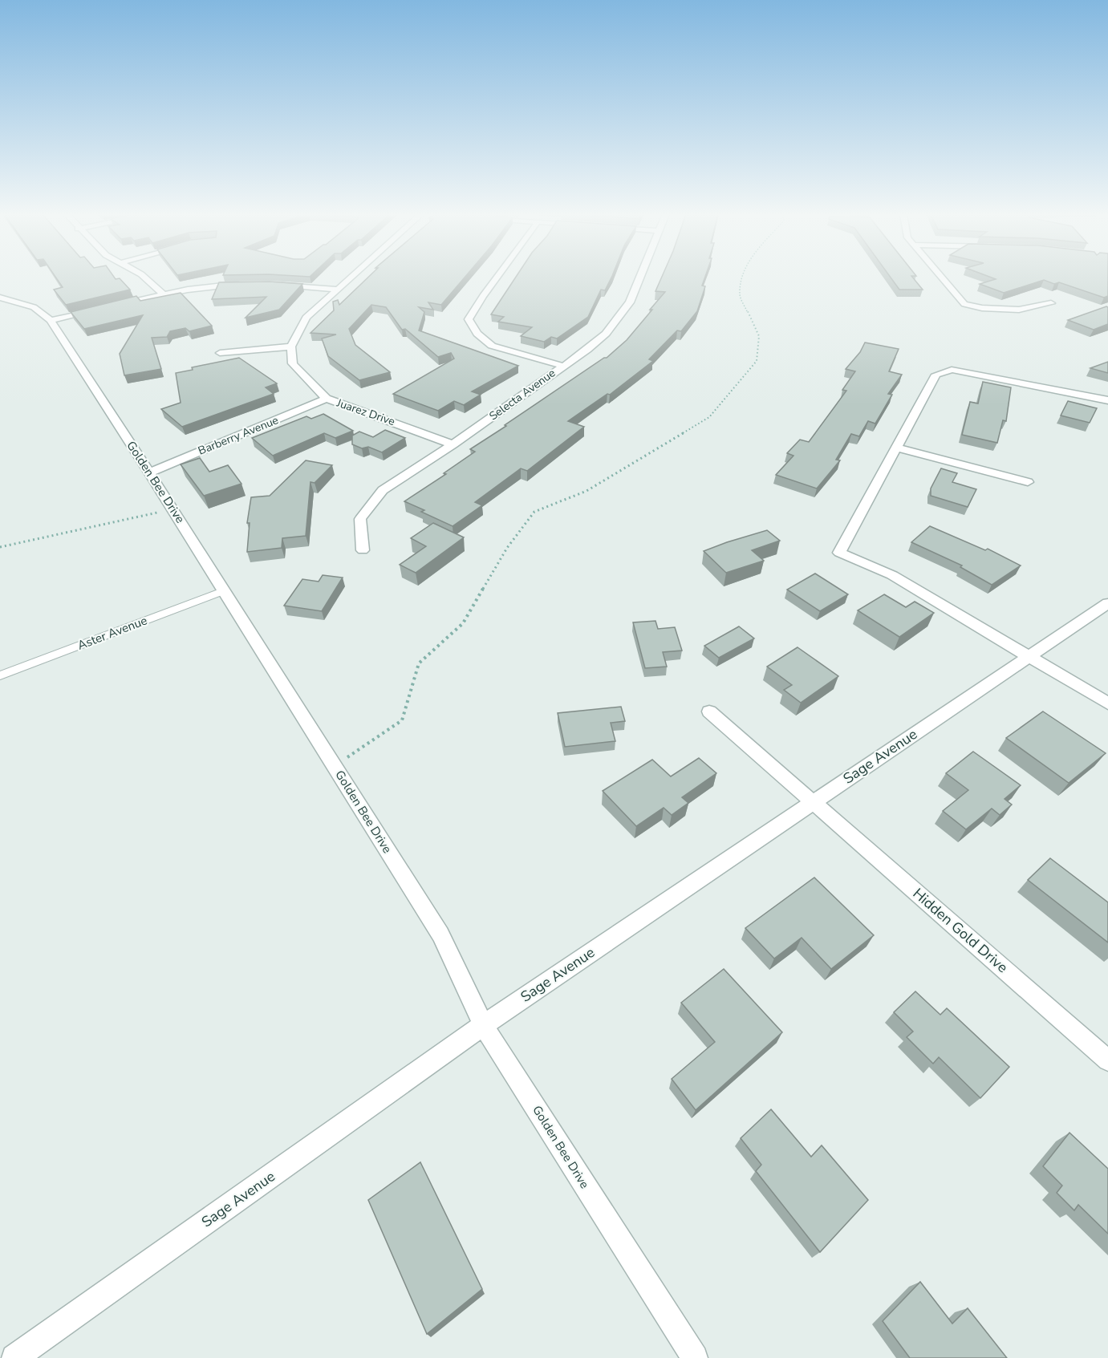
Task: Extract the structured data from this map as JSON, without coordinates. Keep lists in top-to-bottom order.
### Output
{
  "streets": {
    "street": [
      "Selecta Avenue",
      "Juarez Drive",
      "Barberry Avenue",
      "Golden Bee Drive",
      "Sage Avenue",
      "Hidden Gold Drive"
    ],
    "lane": ["Aster Avenue"]
  },
  "crossings": [
    ["Selecta Avenue", "Juarez Drive"],
    ["Juarez Drive", "Barberry Avenue"],
    ["Barberry Avenue", "Golden Bee Drive"],
    ["Golden Bee Drive", "Aster Avenue"],
    ["Golden Bee Drive", "Sage Avenue"],
    ["Sage Avenue", "Hidden Gold Drive"]
  ]
}
